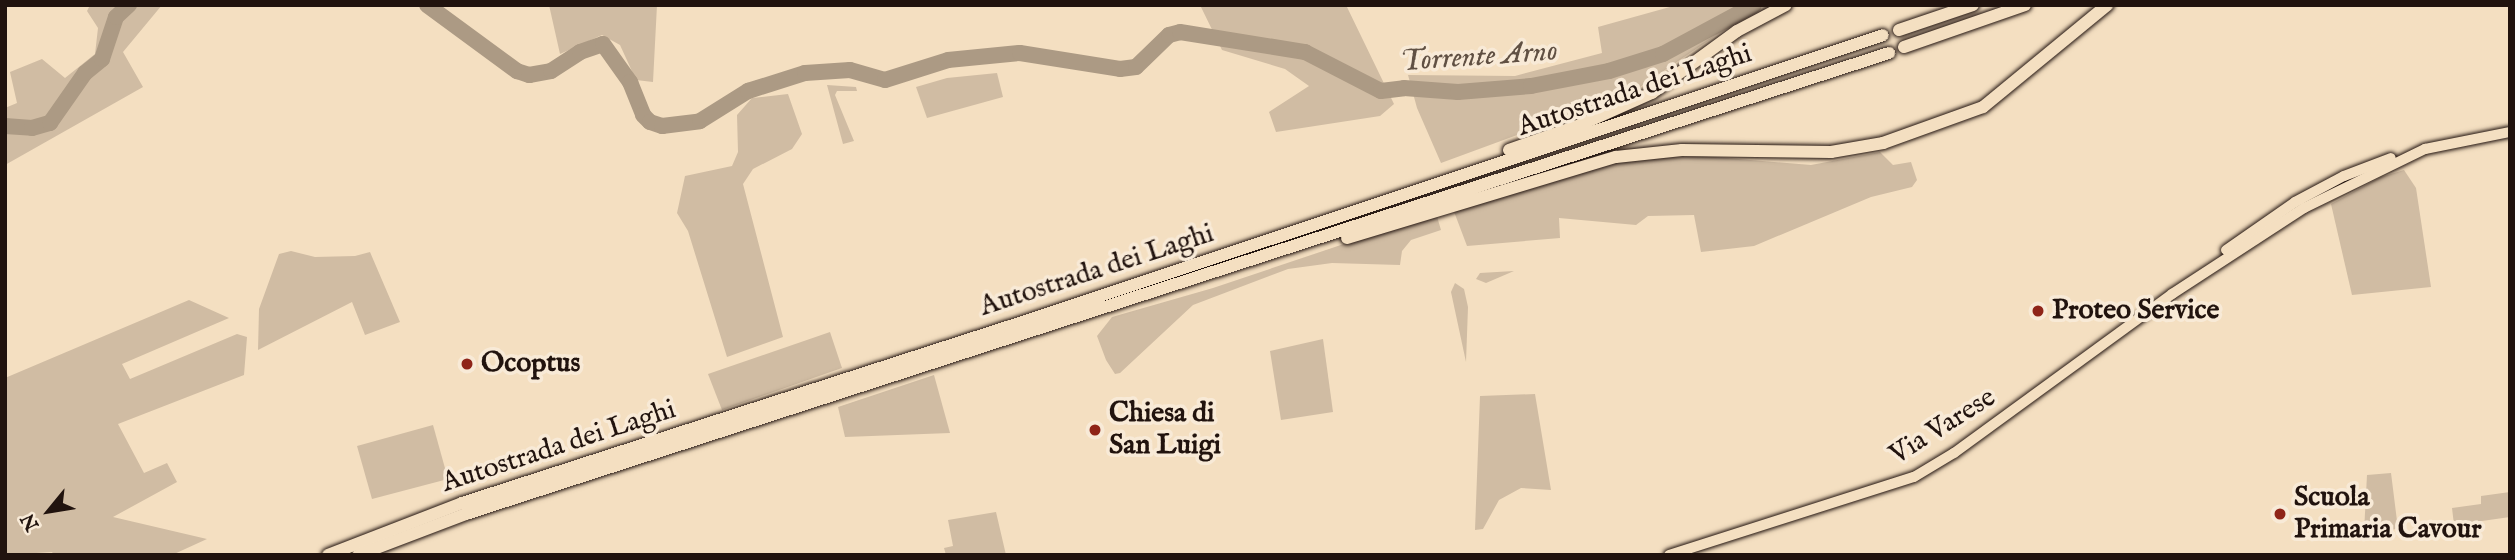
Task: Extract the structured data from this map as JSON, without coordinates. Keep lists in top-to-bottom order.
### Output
{
  "streets": {
    "highway": ["Autostrada dei Laghi"],
    "main road": ["Via Varese"]
  },
  "water": ["Torrente Arno"],
  "places": [
    "Proteo Service",
    "Ocoptus",
    "Chiesa di San Luigi",
    "Scuola Primaria Cavour"
  ],
  "north": "bottom left"
}
